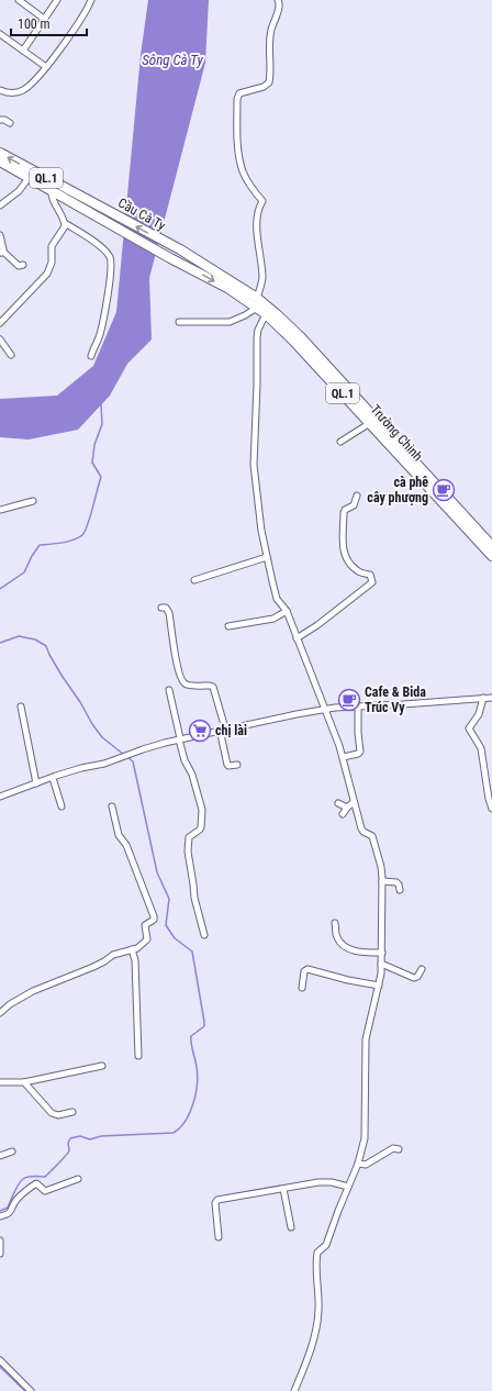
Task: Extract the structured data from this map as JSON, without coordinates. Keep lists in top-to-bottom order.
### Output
{
  "streets": {
    "highway": ["QL.1", "Cầu Cà Ty", "Trường Chinh"]
  },
  "crossings": [
    ["QL.1", "Cầu Cà Ty"],
    ["Cầu Cà Ty", "Trường Chinh"]
  ],
  "water": ["Sông Cà Ty"],
  "places": {
    "cafe": ["cà phê cây phượng", "Cafe & Bida Trúc Vy"],
    "supermarket": ["chị lài"]
  },
  "scale_bar": "100 m"
}
